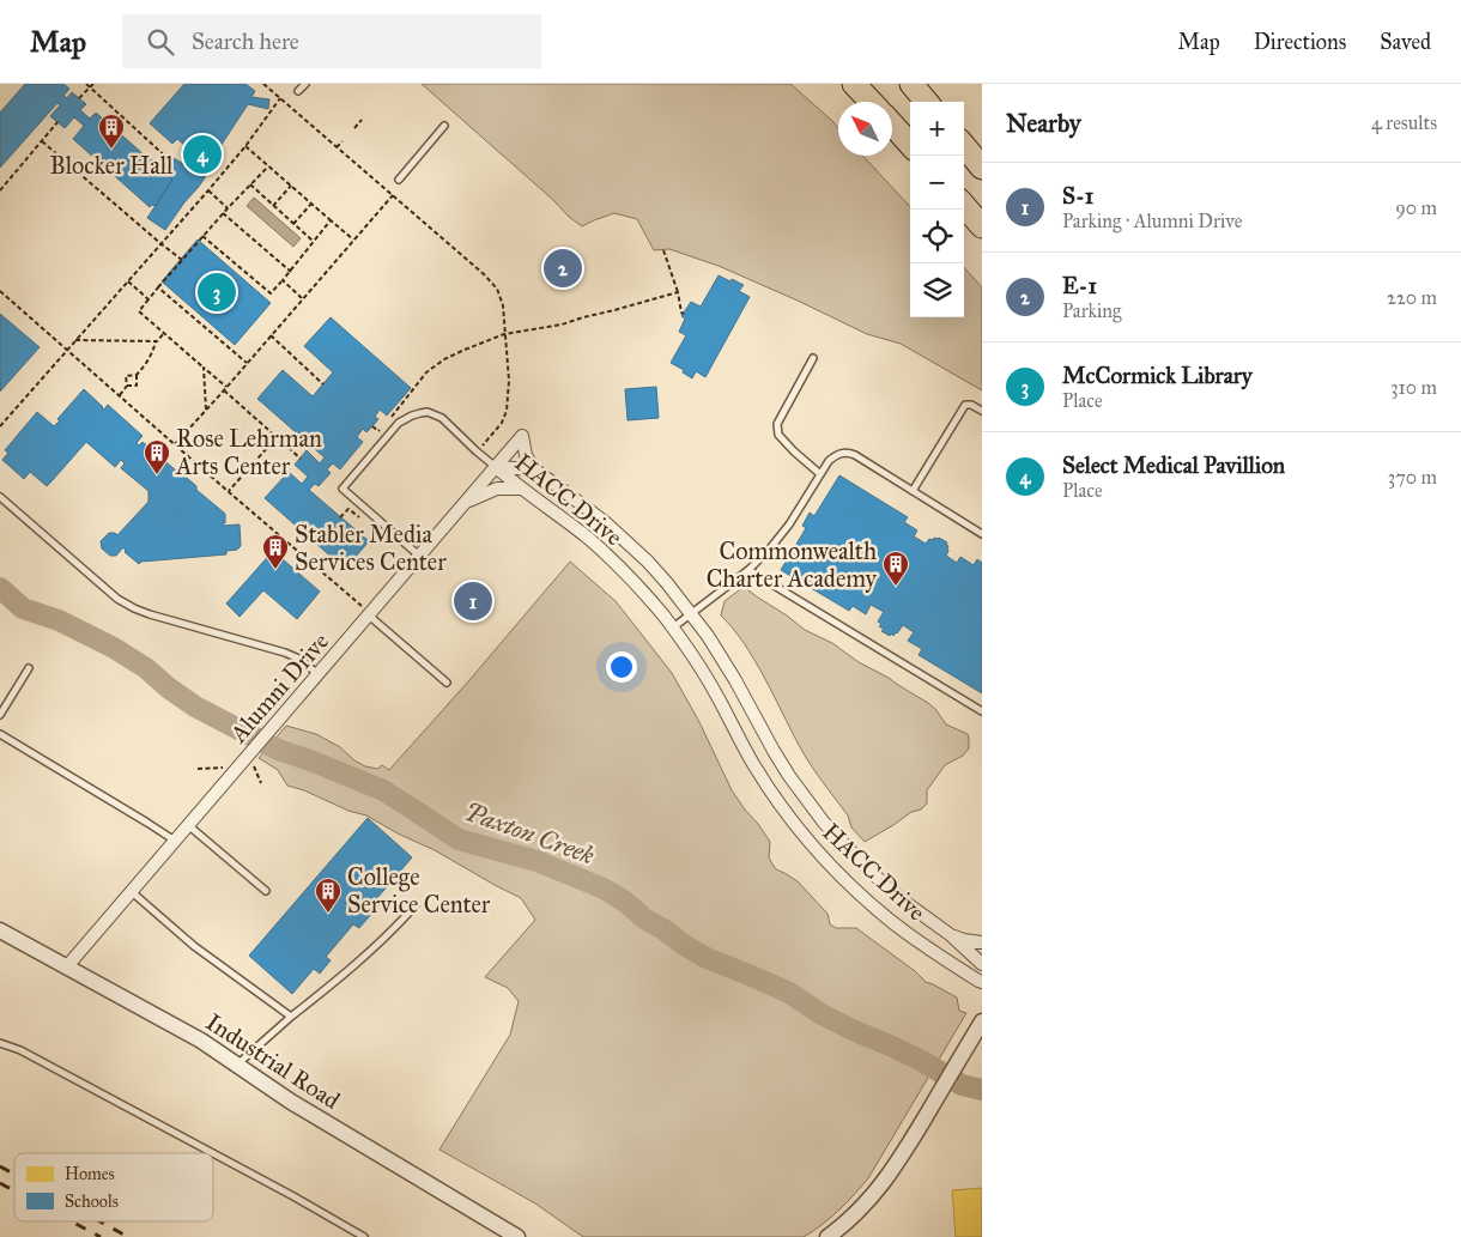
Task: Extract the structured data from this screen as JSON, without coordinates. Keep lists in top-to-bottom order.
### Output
{
  "streets": {
    "street": ["HACC Drive", "Alumni Drive", "Industrial Road"]
  },
  "crossings": [
    ["HACC Drive", "Alumni Drive"],
    ["Alumni Drive", "Industrial Road"]
  ],
  "water": ["Paxton Creek"],
  "places": {
    "building": [
      "Blocker Hall",
      "Rose Lehrman Arts Center",
      "Stabler Media Services Center",
      "Commonwealth Charter Academy",
      "College Service Center"
    ]
  },
  "legend": ["Homes", "Schools"],
  "north": "top left",
  "page": {
    "header": "Map",
    "search": "Search here",
    "nav": ["Map", "Directions", "Saved"],
    "heading": ["Nearby", "4 results"],
    "map_buttons": ["+", "−"],
    "pins": [
      "4",
      "2",
      "3",
      "1"
    ],
    "list": [
      {
        "mark": "1",
        "name": "S-1",
        "note": "Parking · Alumni Drive",
        "value": "90 m"
      },
      {
        "mark": "2",
        "name": "E-1",
        "note": "Parking",
        "value": "220 m"
      },
      {
        "mark": "3",
        "name": "McCormick Library",
        "note": "Place",
        "value": "310 m"
      },
      {
        "mark": "4",
        "name": "Select Medical Pavillion",
        "note": "Place",
        "value": "370 m"
      }
    ]
  }
}
